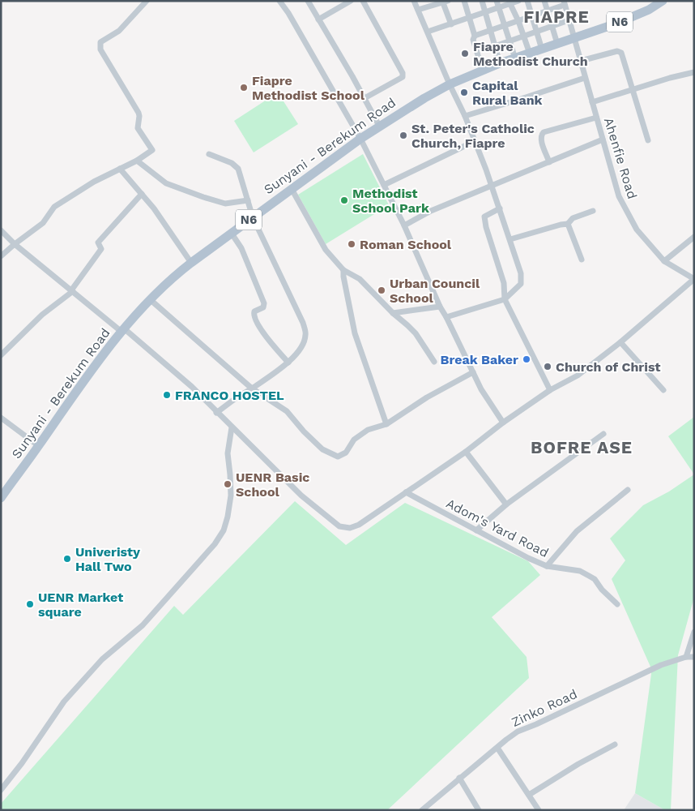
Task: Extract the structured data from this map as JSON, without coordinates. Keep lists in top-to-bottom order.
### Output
{
  "streets": {
    "main road": ["N6", "Sunyani - Berekum Road"],
    "street": ["Ahenfie Road", "Adom's Yard Road", "Zinko Road"]
  },
  "crossings": [
    ["Sunyani - Berekum Road", "Ahenfie Road"]
  ],
  "districts": ["FIAPRE", "BOFRE ASE"],
  "places": [
    "Fiapre Methodist Church",
    "Fiapre Methodist School",
    "Capital Rural Bank",
    "St. Peter's Catholic Church, Fiapre",
    "Methodist School Park",
    "Roman School",
    "Urban Council School",
    "Break Baker",
    "Church of Christ",
    "FRANCO HOSTEL",
    "UENR Basic School",
    "Univeristy Hall Two",
    "UENR Market square"
  ]
}
